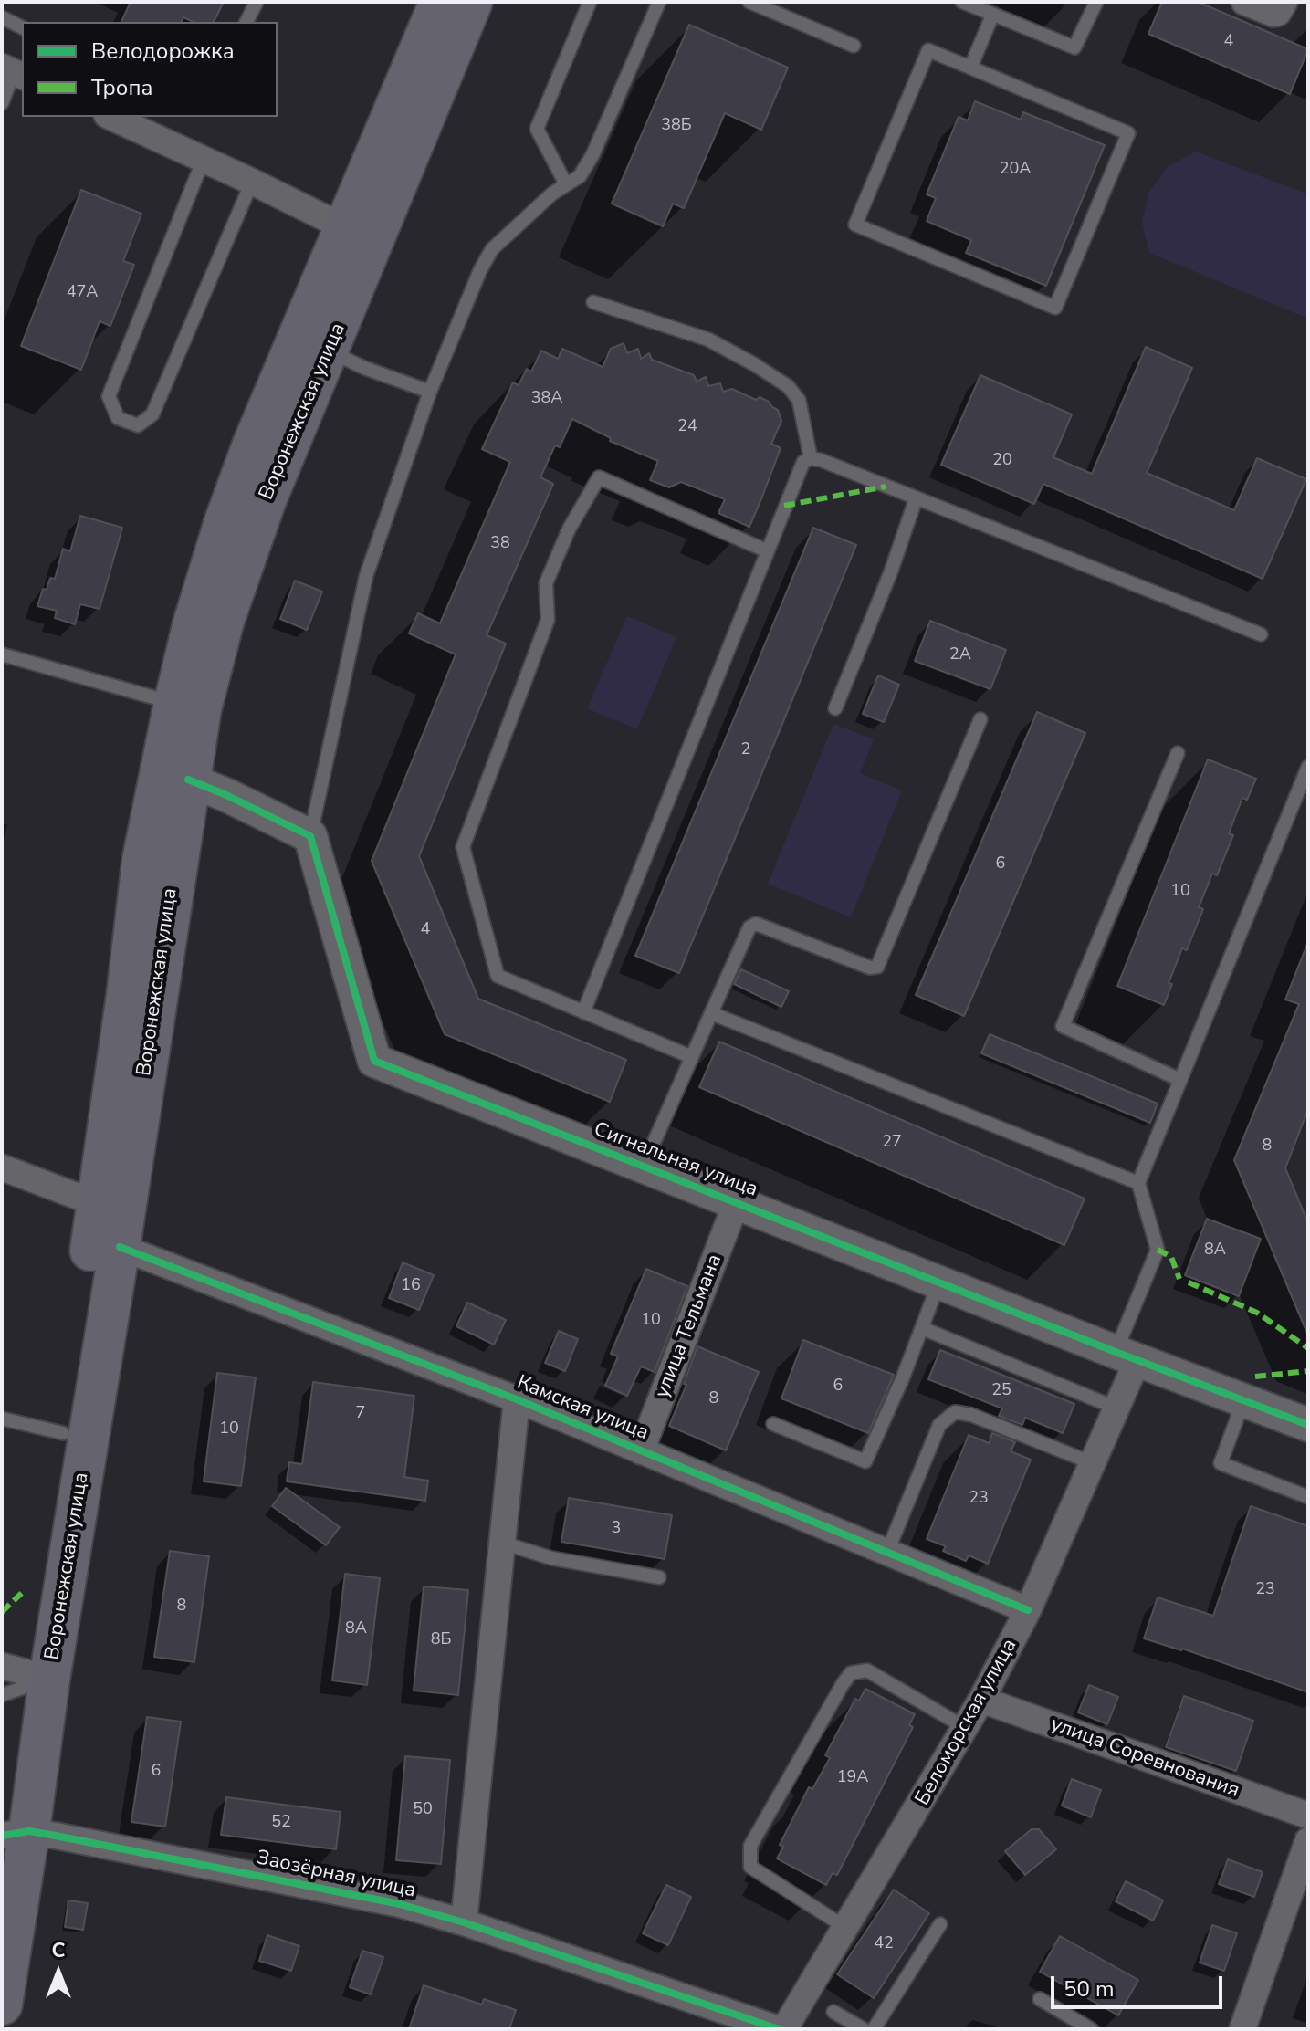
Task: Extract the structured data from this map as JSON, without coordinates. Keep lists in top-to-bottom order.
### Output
{
  "streets": {
    "main road": ["Воронежская улица"],
    "street": [
      "Сигнальная улица",
      "улица Тельмана",
      "Камская улица",
      "Беломорская улица",
      "улица Соревнования",
      "Заозёрная улица"
    ]
  },
  "crossings": [
    ["Воронежская улица", "Камская улица"],
    ["Воронежская улица", "Заозёрная улица"],
    ["Сигнальная улица", "улица Тельмана"],
    ["Сигнальная улица", "Беломорская улица"],
    ["улица Тельмана", "Камская улица"],
    ["Камская улица", "Беломорская улица"],
    ["Беломорская улица", "улица Соревнования"]
  ],
  "house_numbers": [
    "4",
    "38Б",
    "20А",
    "47А",
    "38А",
    "24",
    "20",
    "38",
    "2А",
    "2",
    "6",
    "10",
    "4",
    "27",
    "8",
    "8А",
    "16",
    "10",
    "6",
    "25",
    "8",
    "7",
    "10",
    "23",
    "3",
    "23",
    "8",
    "8А",
    "8Б",
    "6",
    "19А",
    "50",
    "52",
    "42"
  ],
  "legend": ["Велодорожка", "Тропа"],
  "scale_bar": "50 m",
  "north": "top"
}
